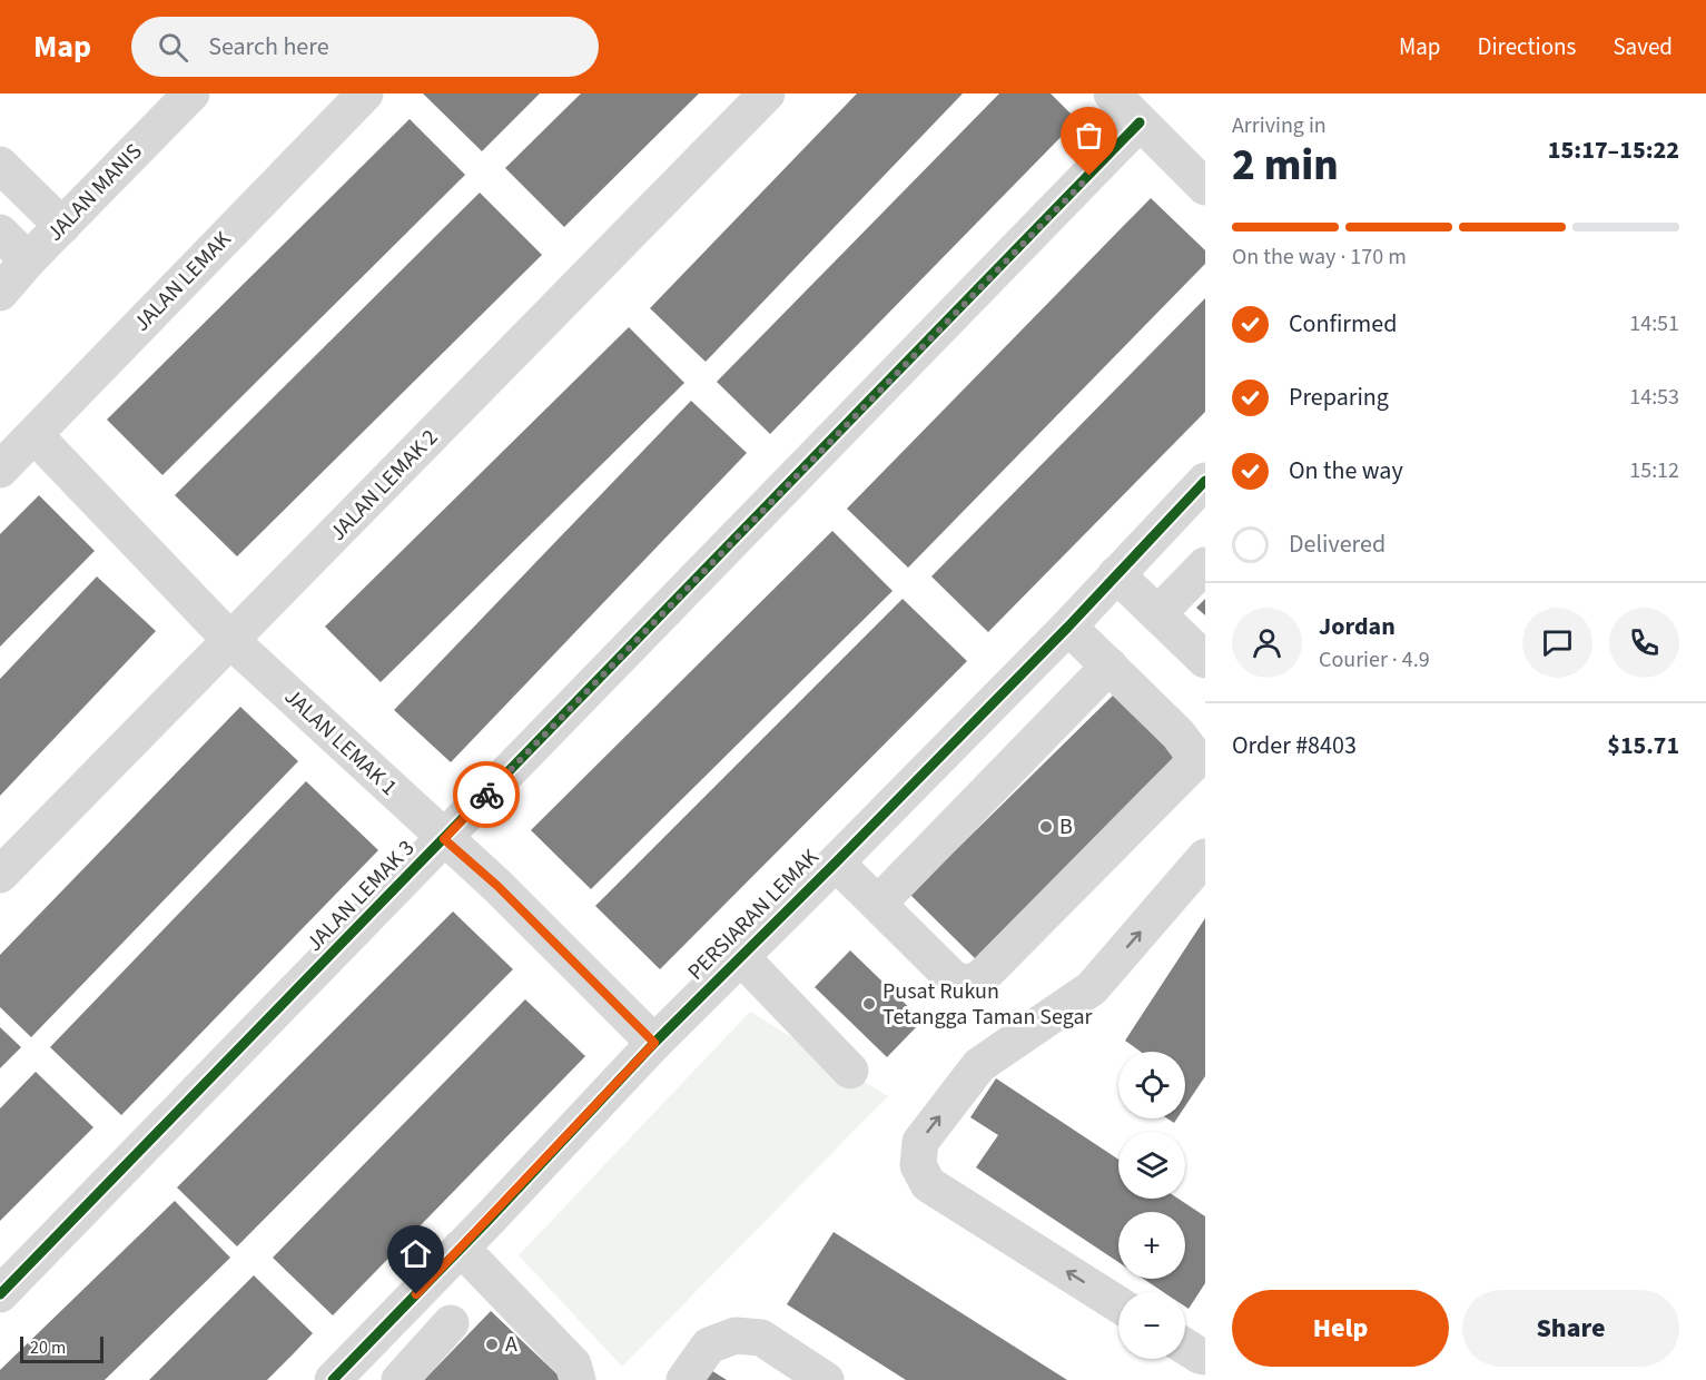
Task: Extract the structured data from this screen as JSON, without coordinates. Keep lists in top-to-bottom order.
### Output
{
  "streets": {
    "street": [
      "JALAN MANIS",
      "JALAN LEMAK",
      "JALAN LEMAK 2",
      "JALAN LEMAK 1",
      "JALAN LEMAK 3",
      "PERSIARAN LEMAK"
    ]
  },
  "crossings": [
    ["JALAN LEMAK", "JALAN LEMAK 1"],
    ["JALAN LEMAK 2", "JALAN LEMAK 1"],
    ["JALAN LEMAK 1", "JALAN LEMAK 3"],
    ["JALAN LEMAK 1", "PERSIARAN LEMAK"]
  ],
  "places": ["B", "Pusat Rukun Tetangga Taman Segar", "A"],
  "scale_bar": "20 m",
  "page": {
    "header": "Map",
    "search": "Search here",
    "nav": ["Map", "Directions", "Saved"],
    "heading": ["2 min", "Arriving in", "15:17–15:22"],
    "panel": [
      "Jordan",
      "Courier · 4.9",
      "Order #8403",
      "$15.71"
    ],
    "bar": "On the way · 170 m",
    "list": [
      ["Confirmed", "14:51"],
      ["Preparing", "14:53"],
      ["On the way", "15:12"],
      "Delivered"
    ],
    "map_buttons": ["+", "−"],
    "buttons": ["Help", "Share"],
    "scale": "20 m"
  }
}
